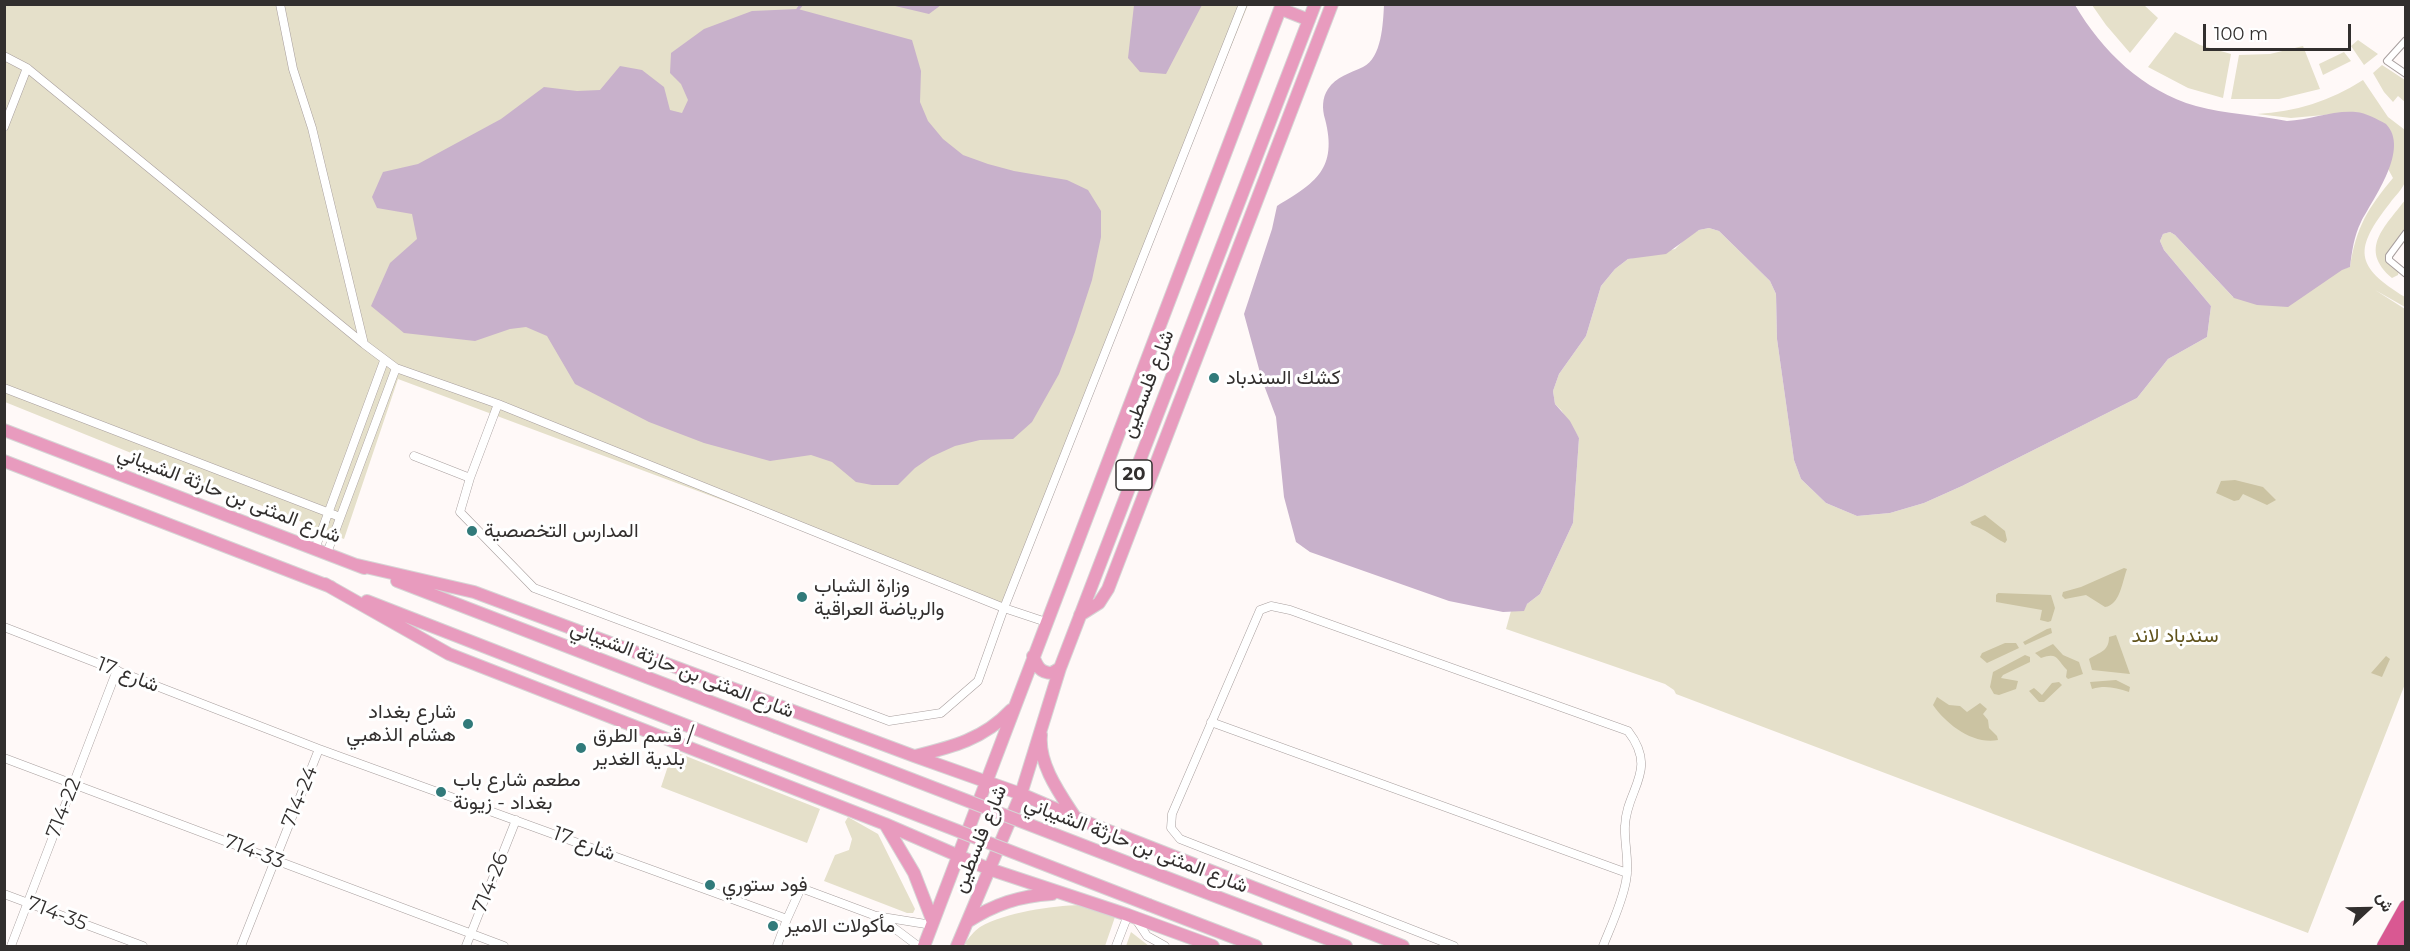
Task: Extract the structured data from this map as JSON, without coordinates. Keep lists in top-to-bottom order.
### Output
{
  "streets": {
    "main road": ["شارع فلسطين", "20", "شارع المثنى بن حارثة الشيباني"],
    "street": [
      "شارع 17",
      "714-24",
      "714-22",
      "714-33",
      "714-26",
      "714-35"
    ]
  },
  "crossings": [
    ["شارع 17", "714-24"],
    ["شارع 17", "714-22"],
    ["شارع 17", "714-26"],
    ["714-24", "714-33"],
    ["714-22", "714-33"],
    ["714-22", "714-35"],
    ["714-33", "714-26"]
  ],
  "parks": ["سندباد لاند"],
  "places": [
    "كشك السندباد",
    "المدارس التخصصية",
    "وزارة الشباب والرياضة العراقية",
    "شارع بغداد هشام الذهبي",
    "قسم الطرق / بلدية الغدير",
    "مطعم شارع باب بغداد - زيونة",
    "فود ستوري",
    "مأكولات الامير"
  ],
  "scale_bar": "100 m",
  "north": "right"
}
